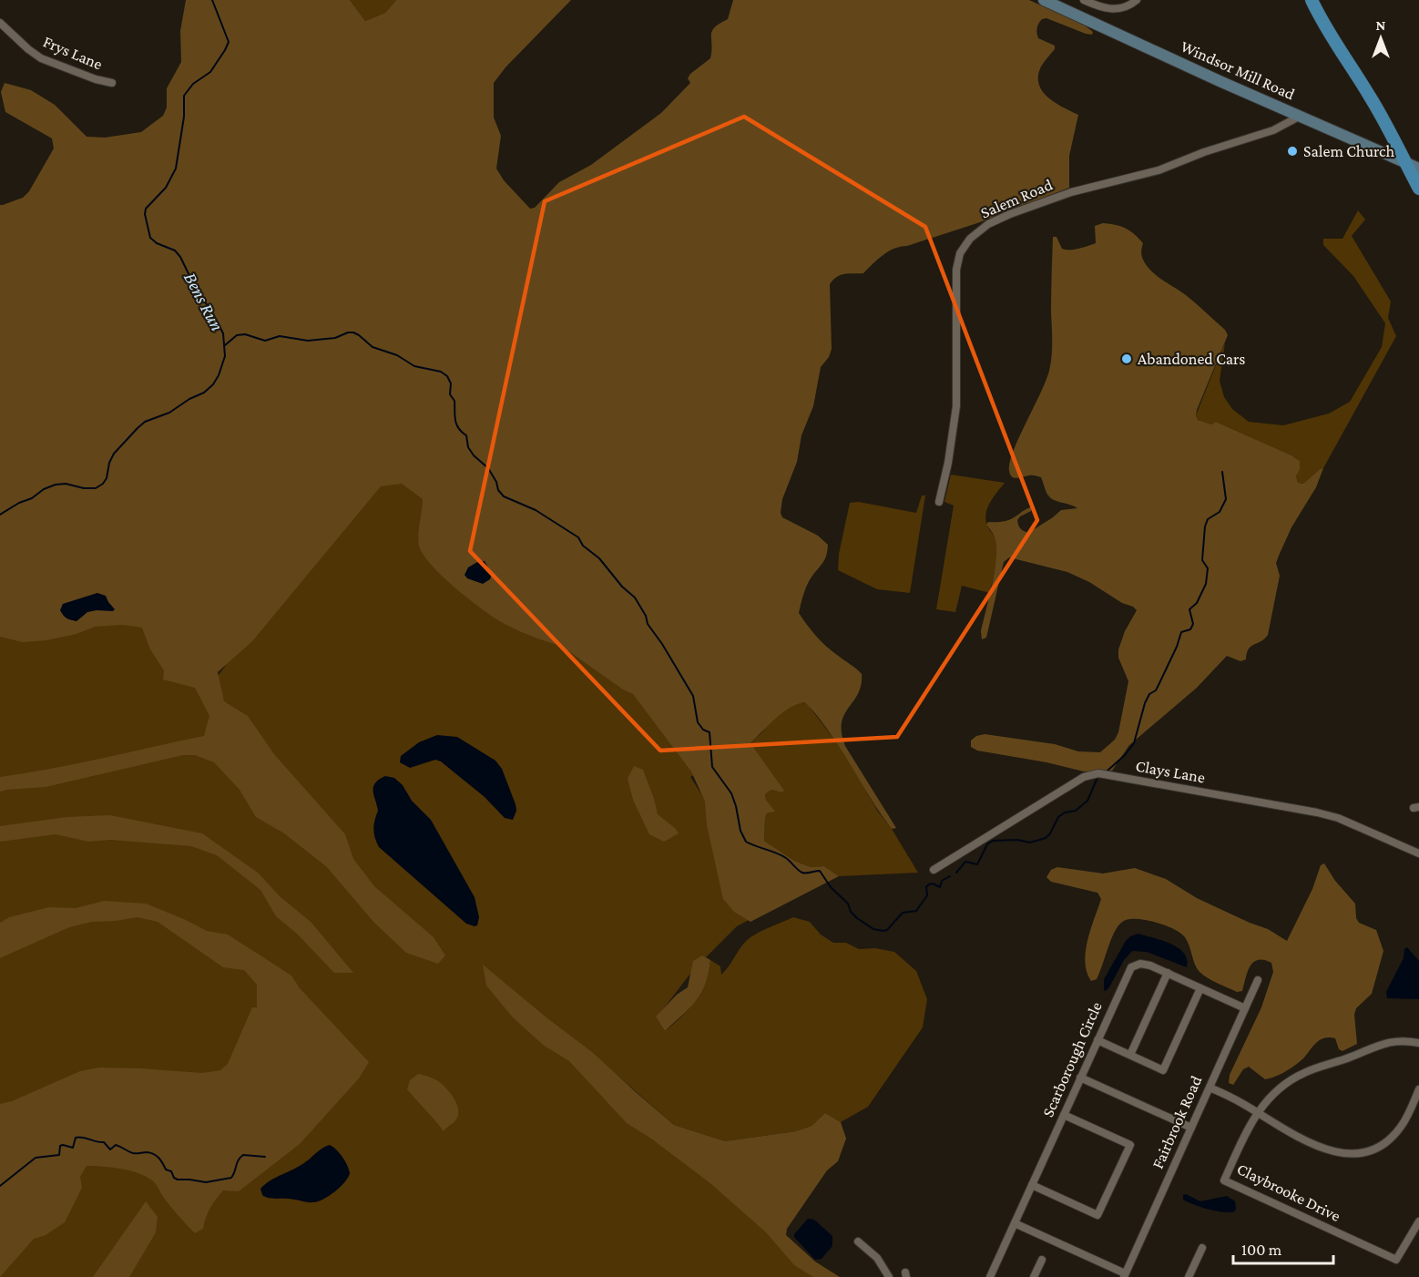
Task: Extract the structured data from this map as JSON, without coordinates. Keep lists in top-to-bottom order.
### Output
{
  "streets": {
    "main road": ["Windsor Mill Road"],
    "street": [
      "Frys Lane",
      "Salem Road",
      "Clays Lane",
      "Scarborough Circle",
      "Fairbrook Road",
      "Claybrooke Drive"
    ]
  },
  "crossings": [
    ["Windsor Mill Road", "Salem Road"],
    ["Scarborough Circle", "Fairbrook Road"]
  ],
  "water": ["Bens Run"],
  "places": ["Salem Church", "Abandoned Cars"],
  "scale_bar": "100 m",
  "north": "top"
}
